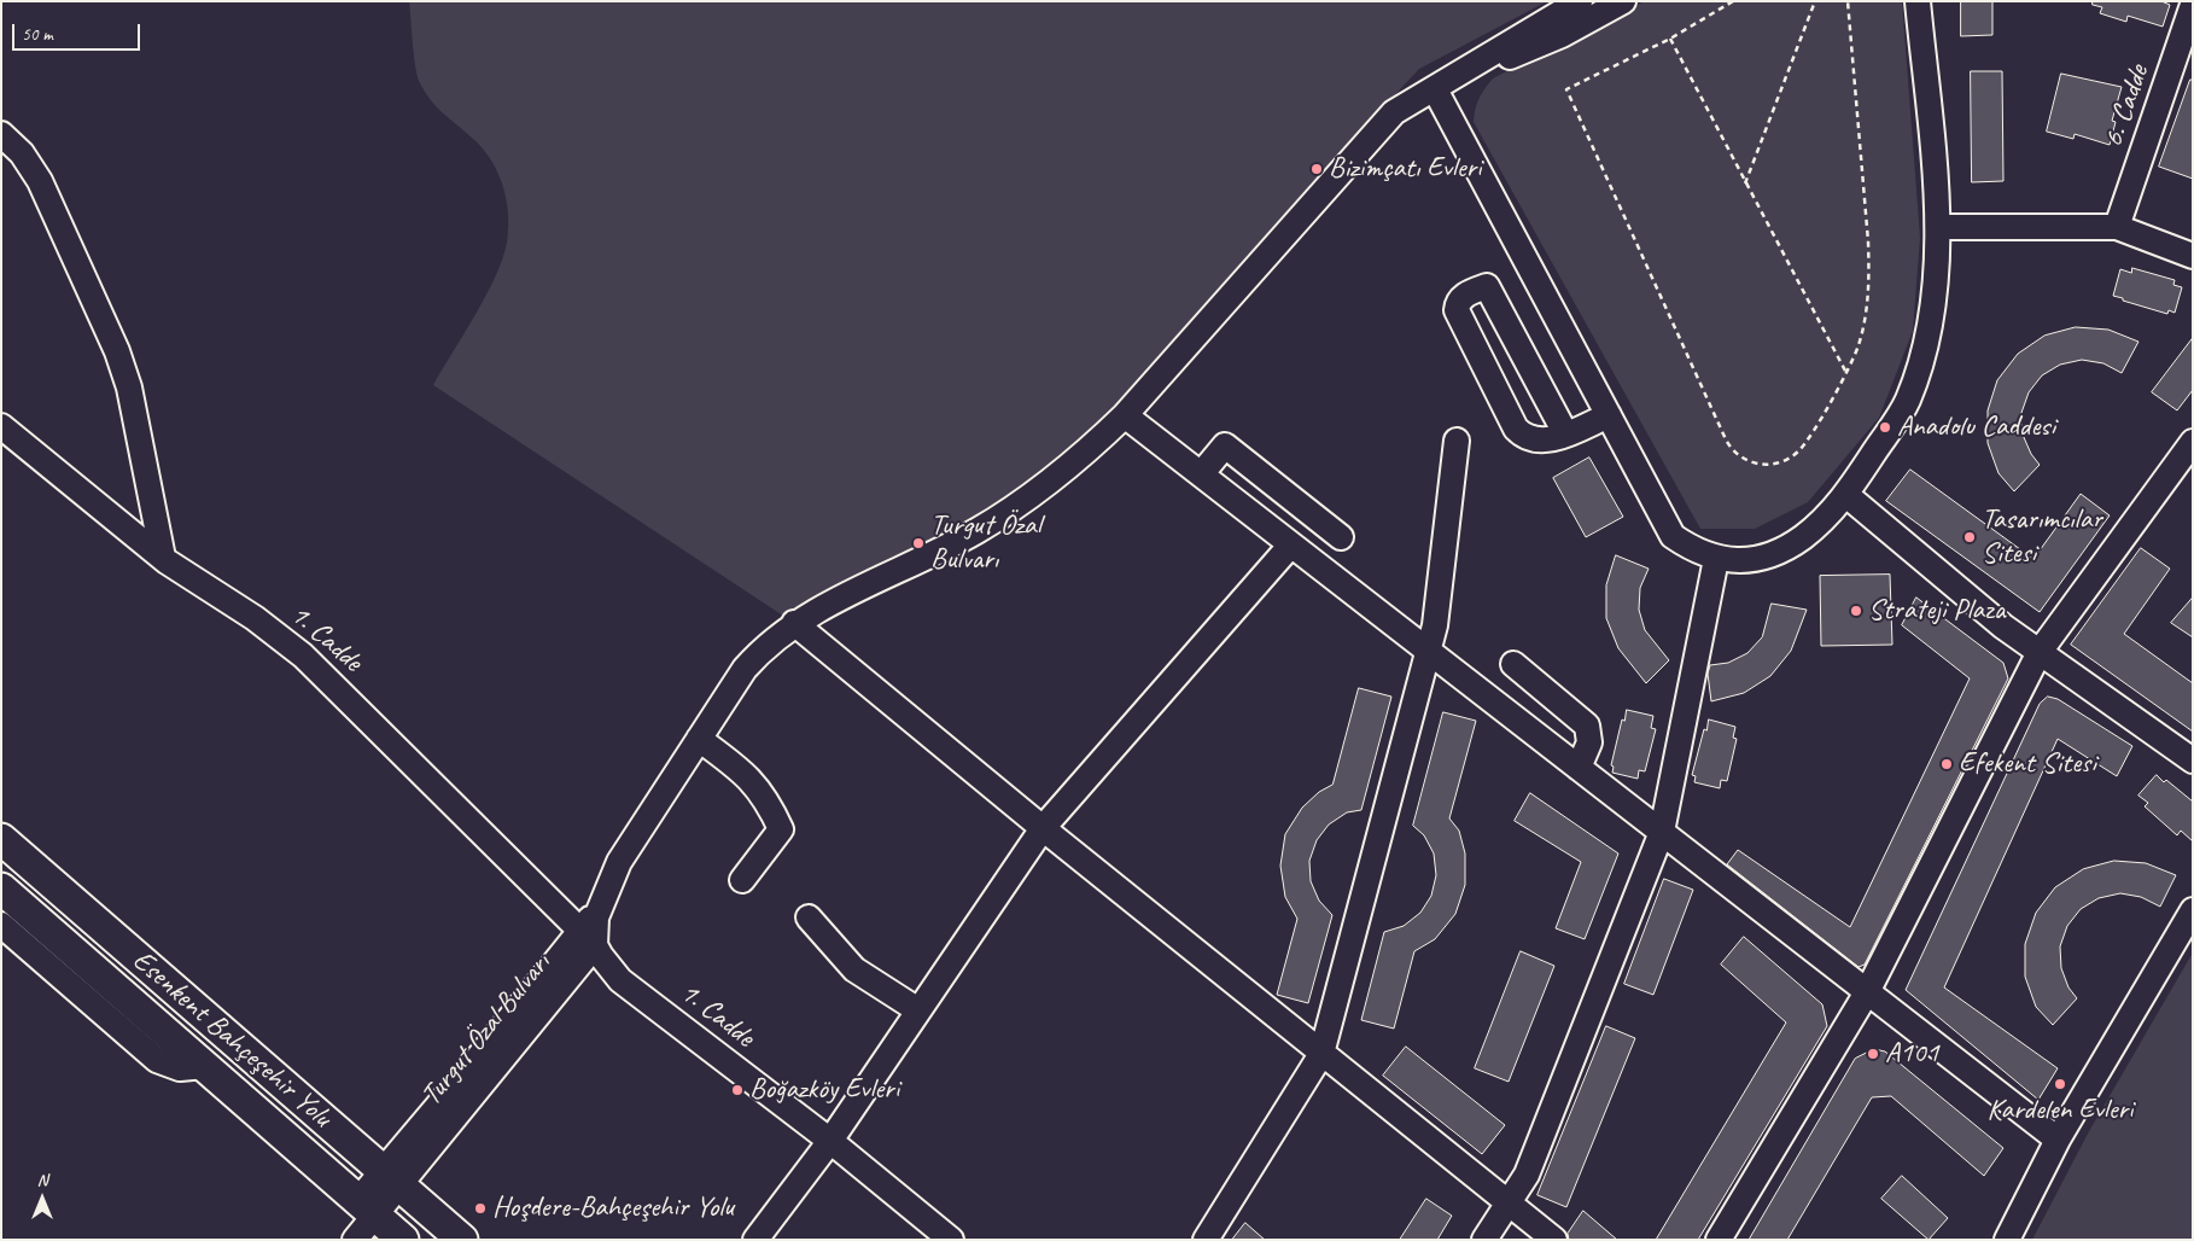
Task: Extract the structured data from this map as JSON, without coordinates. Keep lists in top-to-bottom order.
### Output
{
  "streets": {
    "main road": ["Esenkent Bahçeşehir Yolu"],
    "street": ["6. Cadde", "1. Cadde", "Turgut Özal Bulvarı"]
  },
  "crossings": [
    ["1. Cadde", "Turgut Özal Bulvarı"],
    ["Turgut Özal Bulvarı", "Esenkent Bahçeşehir Yolu"]
  ],
  "places": [
    "Bizimçatı Evleri",
    "Anadolu Caddesi",
    "Tasarımcılar Sitesi",
    "Turgut Özal Bulvarı",
    "Strateji Plaza",
    "Efekent Sitesi",
    "A101",
    "Kardelen Evleri",
    "Boğazköy Evleri",
    "Hoşdere-Bahçeşehir Yolu"
  ],
  "scale_bar": "50 m",
  "north": "top"
}
